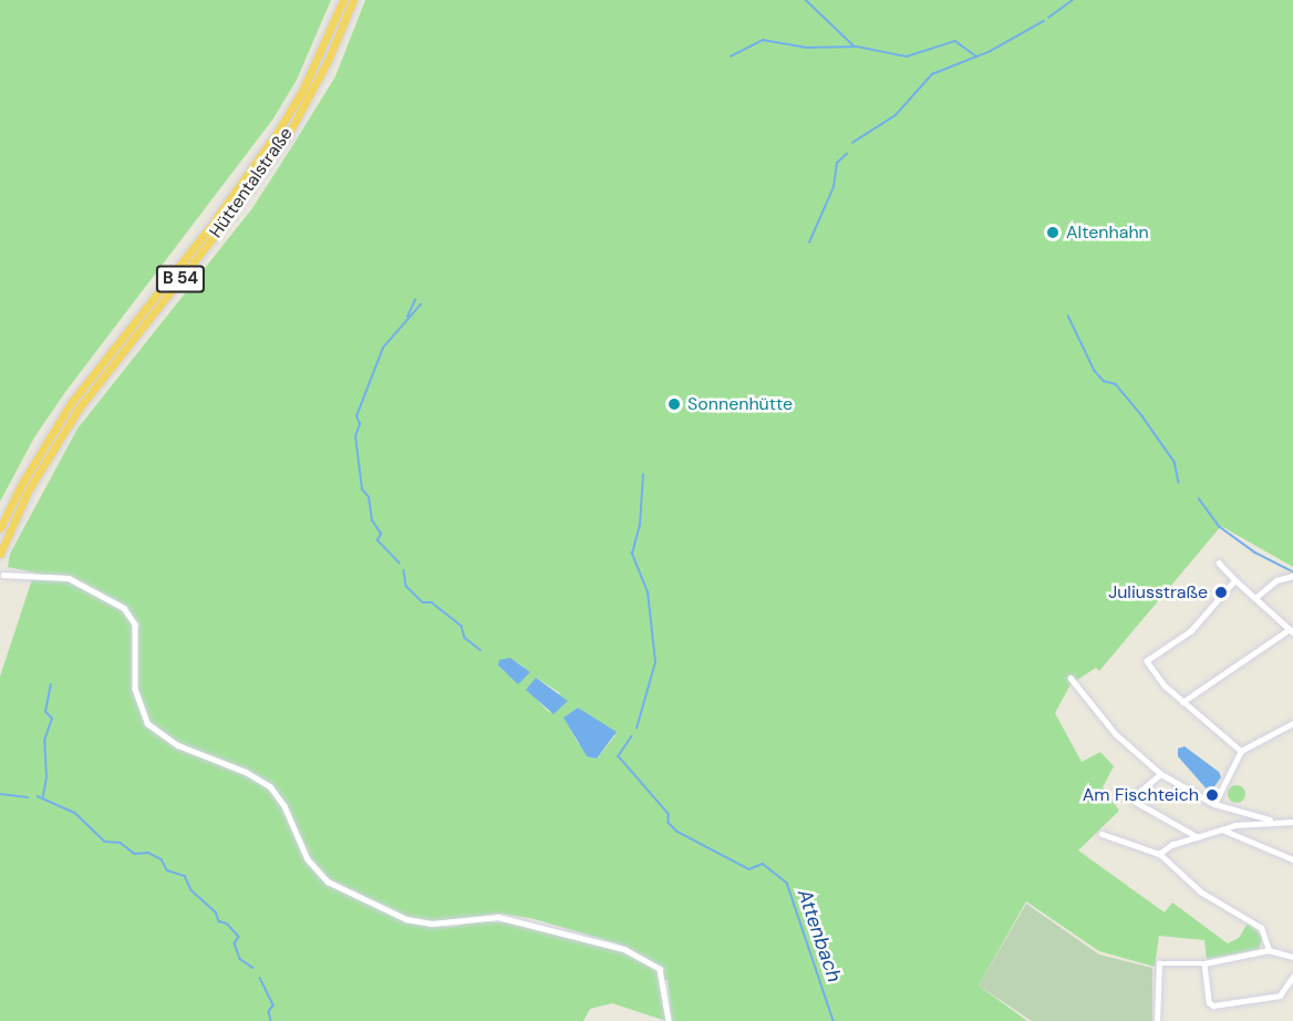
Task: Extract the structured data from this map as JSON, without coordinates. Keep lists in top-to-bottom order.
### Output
{
  "streets": {
    "highway": ["Hüttentalstraße", "B 54"]
  },
  "water": ["Attenbach"],
  "places": [
    "Altenhahn",
    "Sonnenhütte",
    "Juliusstraße",
    "Am Fischteich"
  ]
}
